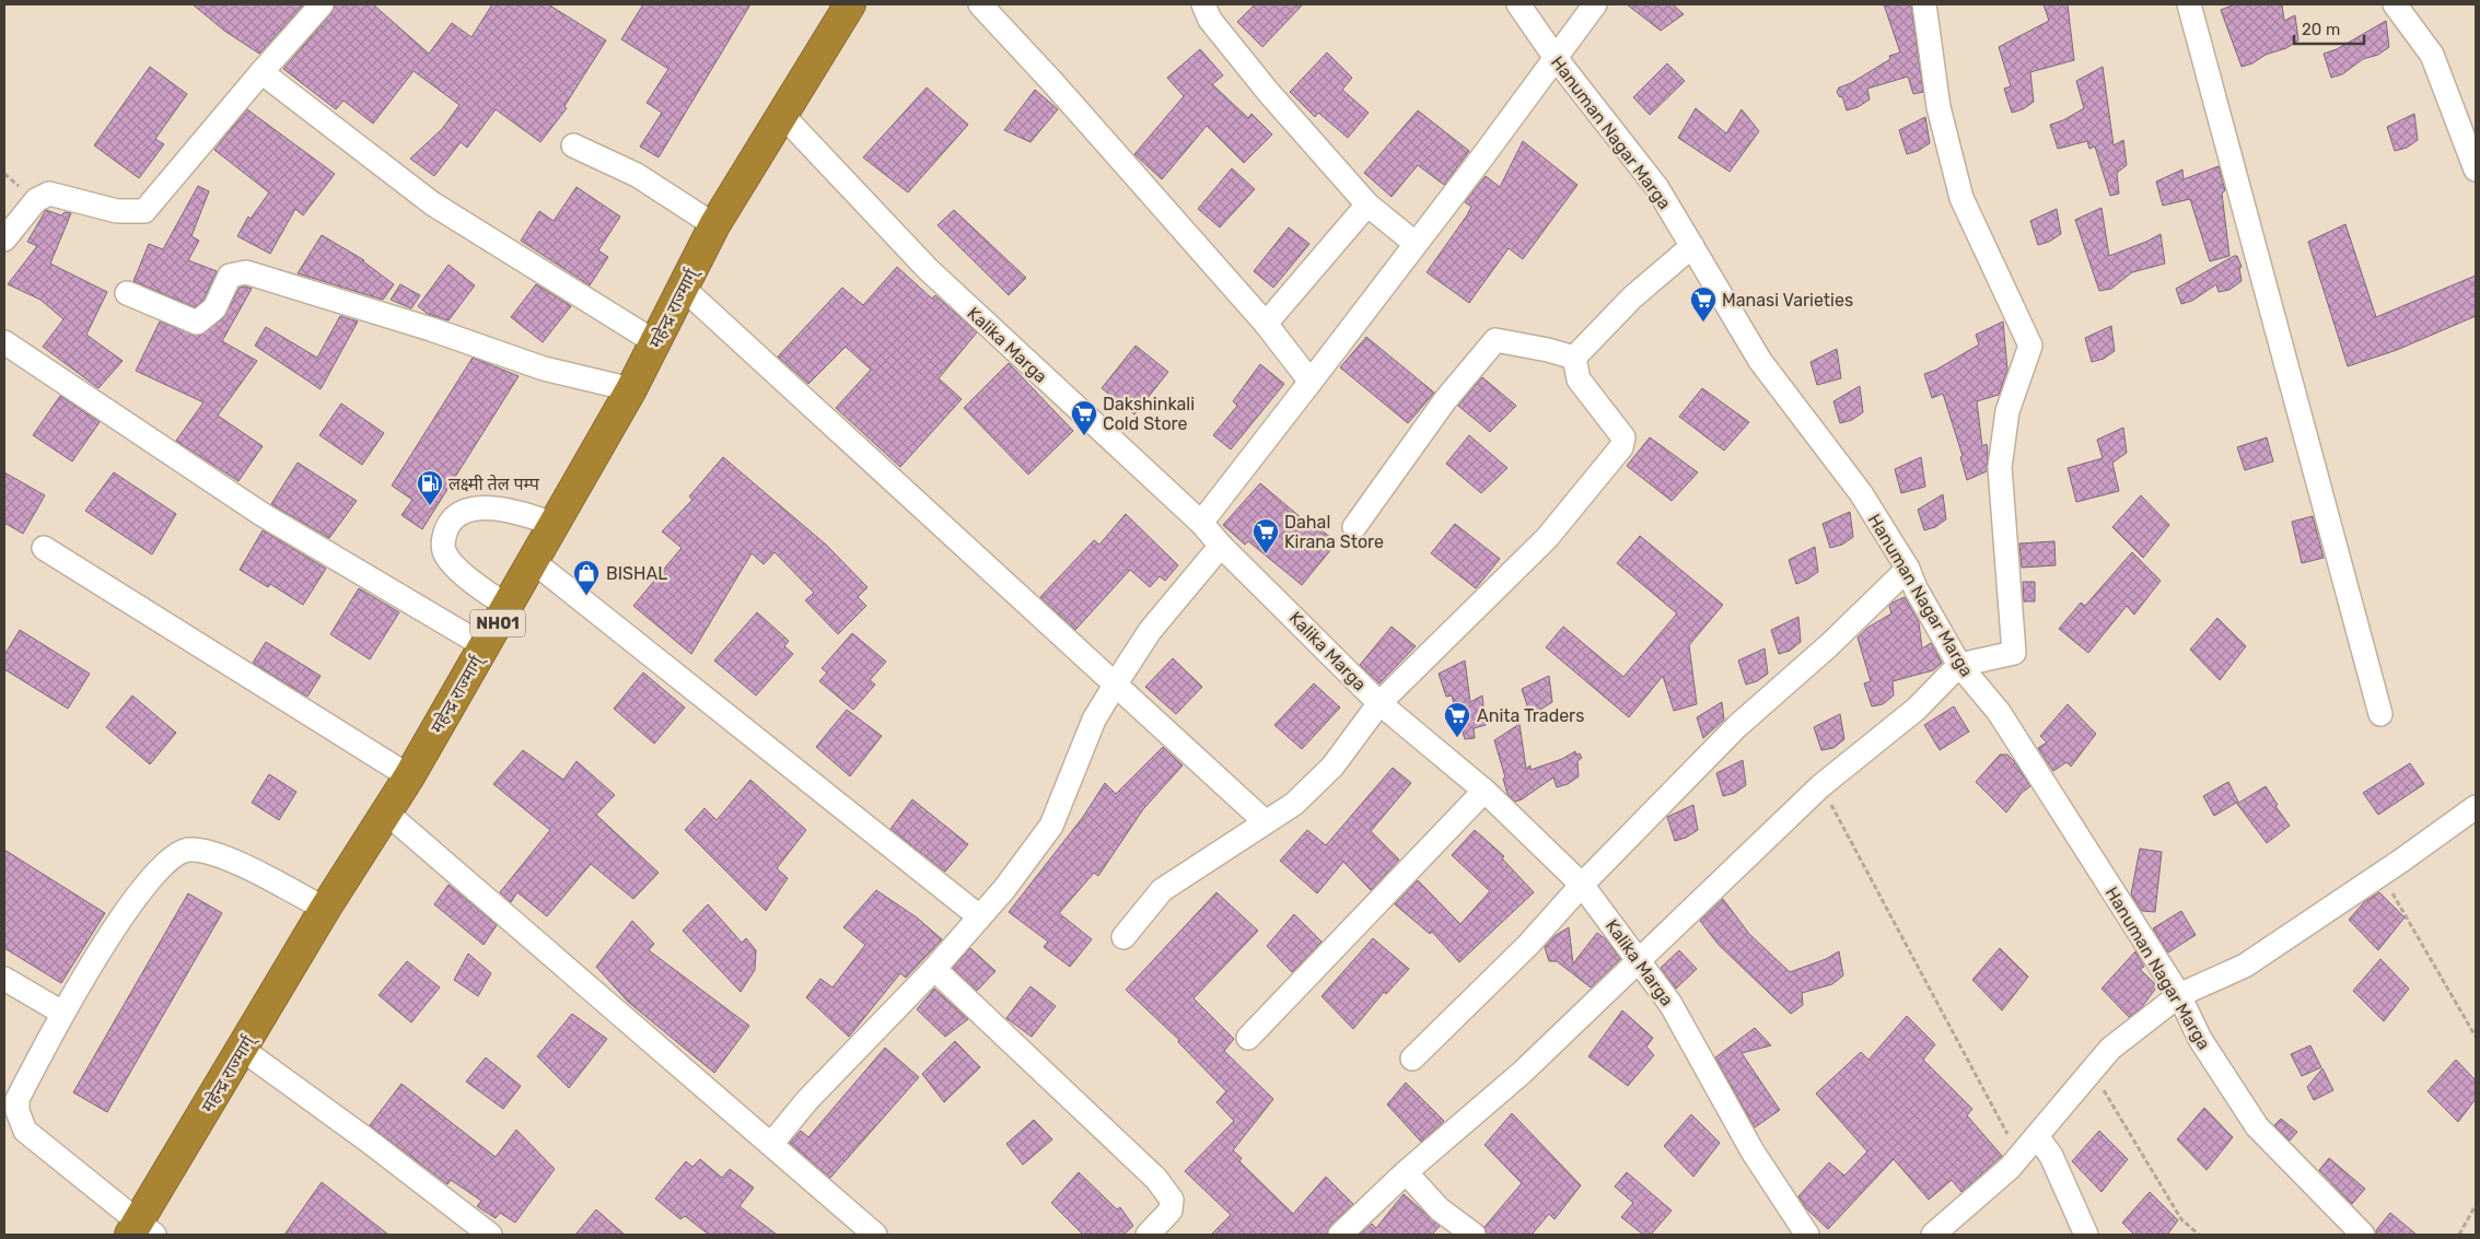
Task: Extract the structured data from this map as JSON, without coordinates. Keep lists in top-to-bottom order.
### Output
{
  "streets": {
    "highway": ["महेन्द्र राज्मार्ग्", "NH01"],
    "street": ["Hanuman Nagar Marga", "Kalika Marga"]
  },
  "crossings": [
    ["महेन्द्र राज्मार्ग्", "Kalika Marga"]
  ],
  "places": {
    "supermarket": [
      "Manasi Varieties",
      "Dakshinkali Cold Store",
      "Dahal Kirana Store",
      "Anita Traders"
    ],
    "fuel station": ["लक्ष्मी तेल पम्प"],
    "shop": ["BISHAL"]
  },
  "scale_bar": "20 m"
}
